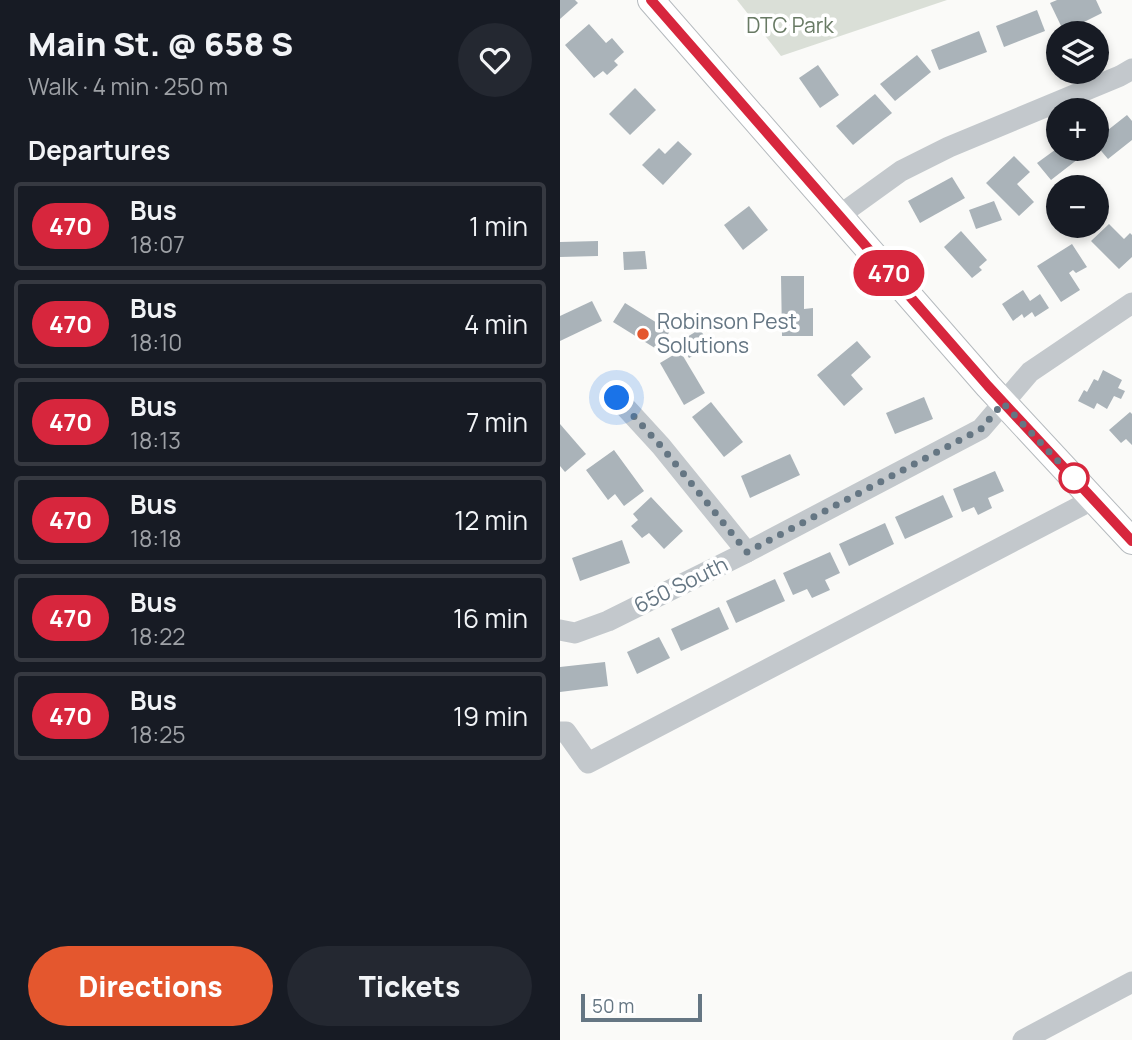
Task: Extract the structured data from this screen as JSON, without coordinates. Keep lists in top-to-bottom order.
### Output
{
  "streets": {
    "street": ["650 South"]
  },
  "parks": ["DTC Park"],
  "places": ["Robinson Pest Solutions"],
  "lines": ["bus line 470"],
  "scale_bar": "50 m",
  "page": {
    "heading": [
      ["Main St. @ 658 S", "Walk · 4 min · 250 m"],
      "Departures"
    ],
    "on_map": "470",
    "map_buttons": ["+", "−"],
    "list": [
      {
        "mark": "470",
        "name": "Bus",
        "note": "18:07",
        "value": "1 min"
      },
      {
        "mark": "470",
        "name": "Bus",
        "note": "18:10",
        "value": "4 min"
      },
      {
        "mark": "470",
        "name": "Bus",
        "note": "18:13",
        "value": "7 min"
      },
      {
        "mark": "470",
        "name": "Bus",
        "note": "18:18",
        "value": "12 min"
      },
      {
        "mark": "470",
        "name": "Bus",
        "note": "18:22",
        "value": "16 min"
      },
      {
        "mark": "470",
        "name": "Bus",
        "note": "18:25",
        "value": "19 min"
      }
    ],
    "buttons": ["Directions", "Tickets"],
    "scale": "50 m"
  }
}
